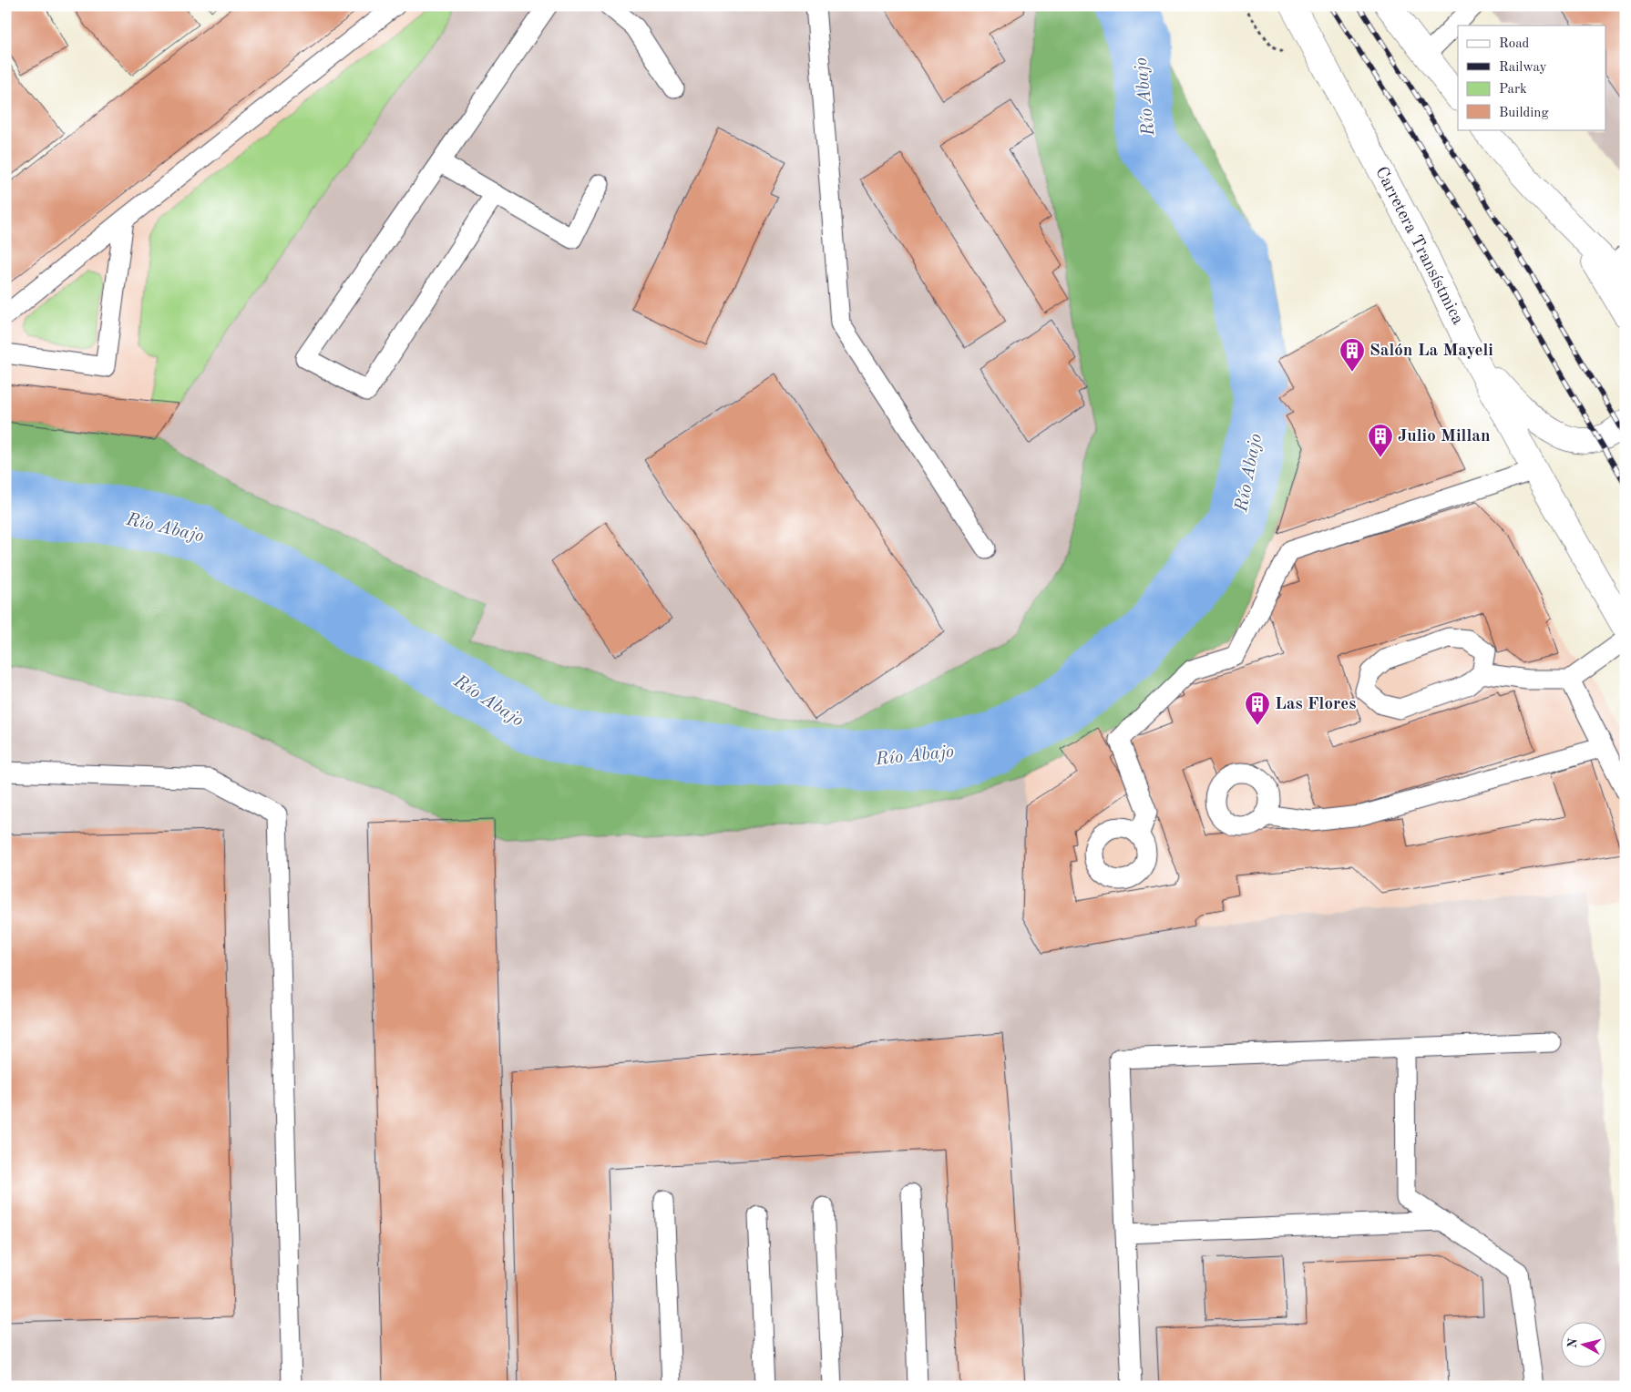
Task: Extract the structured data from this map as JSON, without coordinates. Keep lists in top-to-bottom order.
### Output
{
  "streets": {
    "main road": ["Carretera Transístmica"]
  },
  "water": ["Río Abajo"],
  "places": {
    "building": ["Salón La Mayeli", "Julio Millan", "Las Flores"]
  },
  "legend": [
    "Road",
    "Railway",
    "Park",
    "Building"
  ],
  "north": "left"
}
